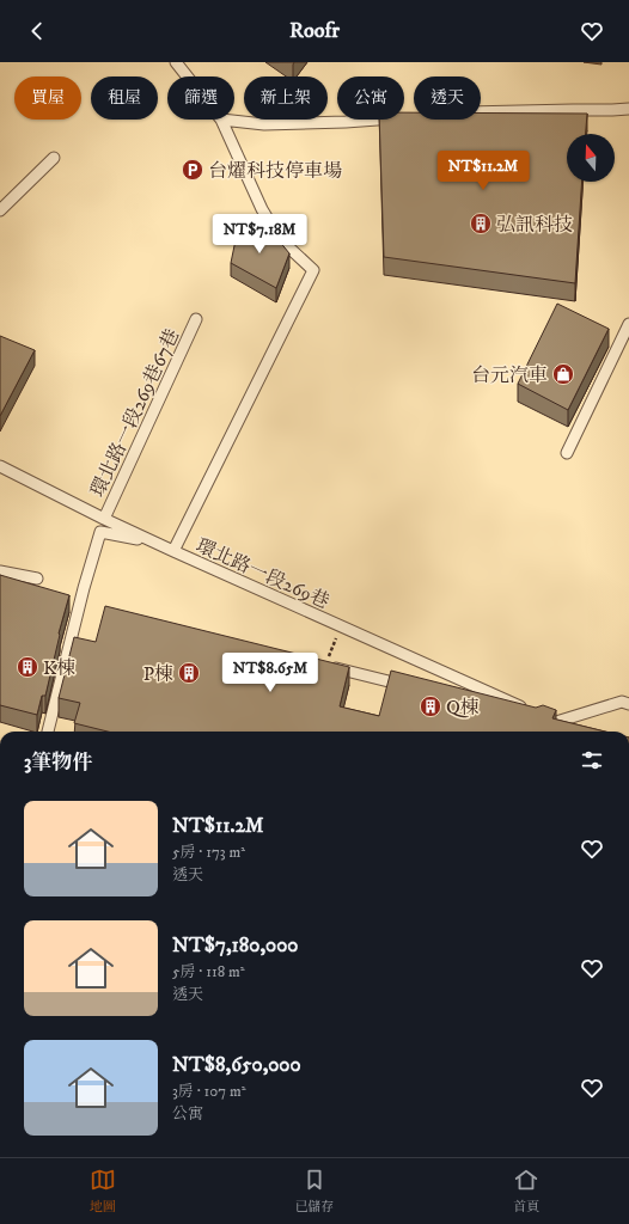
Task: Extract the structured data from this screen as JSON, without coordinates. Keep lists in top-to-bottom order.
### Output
{
  "streets": {
    "lane": ["環北路一段269巷67巷", "環北路一段269巷"]
  },
  "places": {
    "parking": ["台燿科技停車場"],
    "building": [
      "弘訊科技",
      "K棟",
      "P棟",
      "Q棟"
    ],
    "shop": ["台元汽車"]
  },
  "north": "top",
  "page": {
    "header": "Roofr",
    "chip": [
      "買屋",
      "租屋",
      "篩選",
      "新上架",
      "公寓",
      "透天"
    ],
    "price": ["NT$11.2M", "NT$7.18M", "NT$8.65M"],
    "heading": "3筆物件",
    "list": [
      {
        "name": "NT$11.2M",
        "note": "5房 · 173 m² · 透天"
      },
      {
        "name": "NT$7,180,000",
        "note": "5房 · 118 m² · 透天"
      },
      {
        "name": "NT$8,650,000",
        "note": "3房 · 107 m² · 公寓"
      }
    ],
    "tabs": ["地圖", "已儲存", "首頁"]
  }
}
